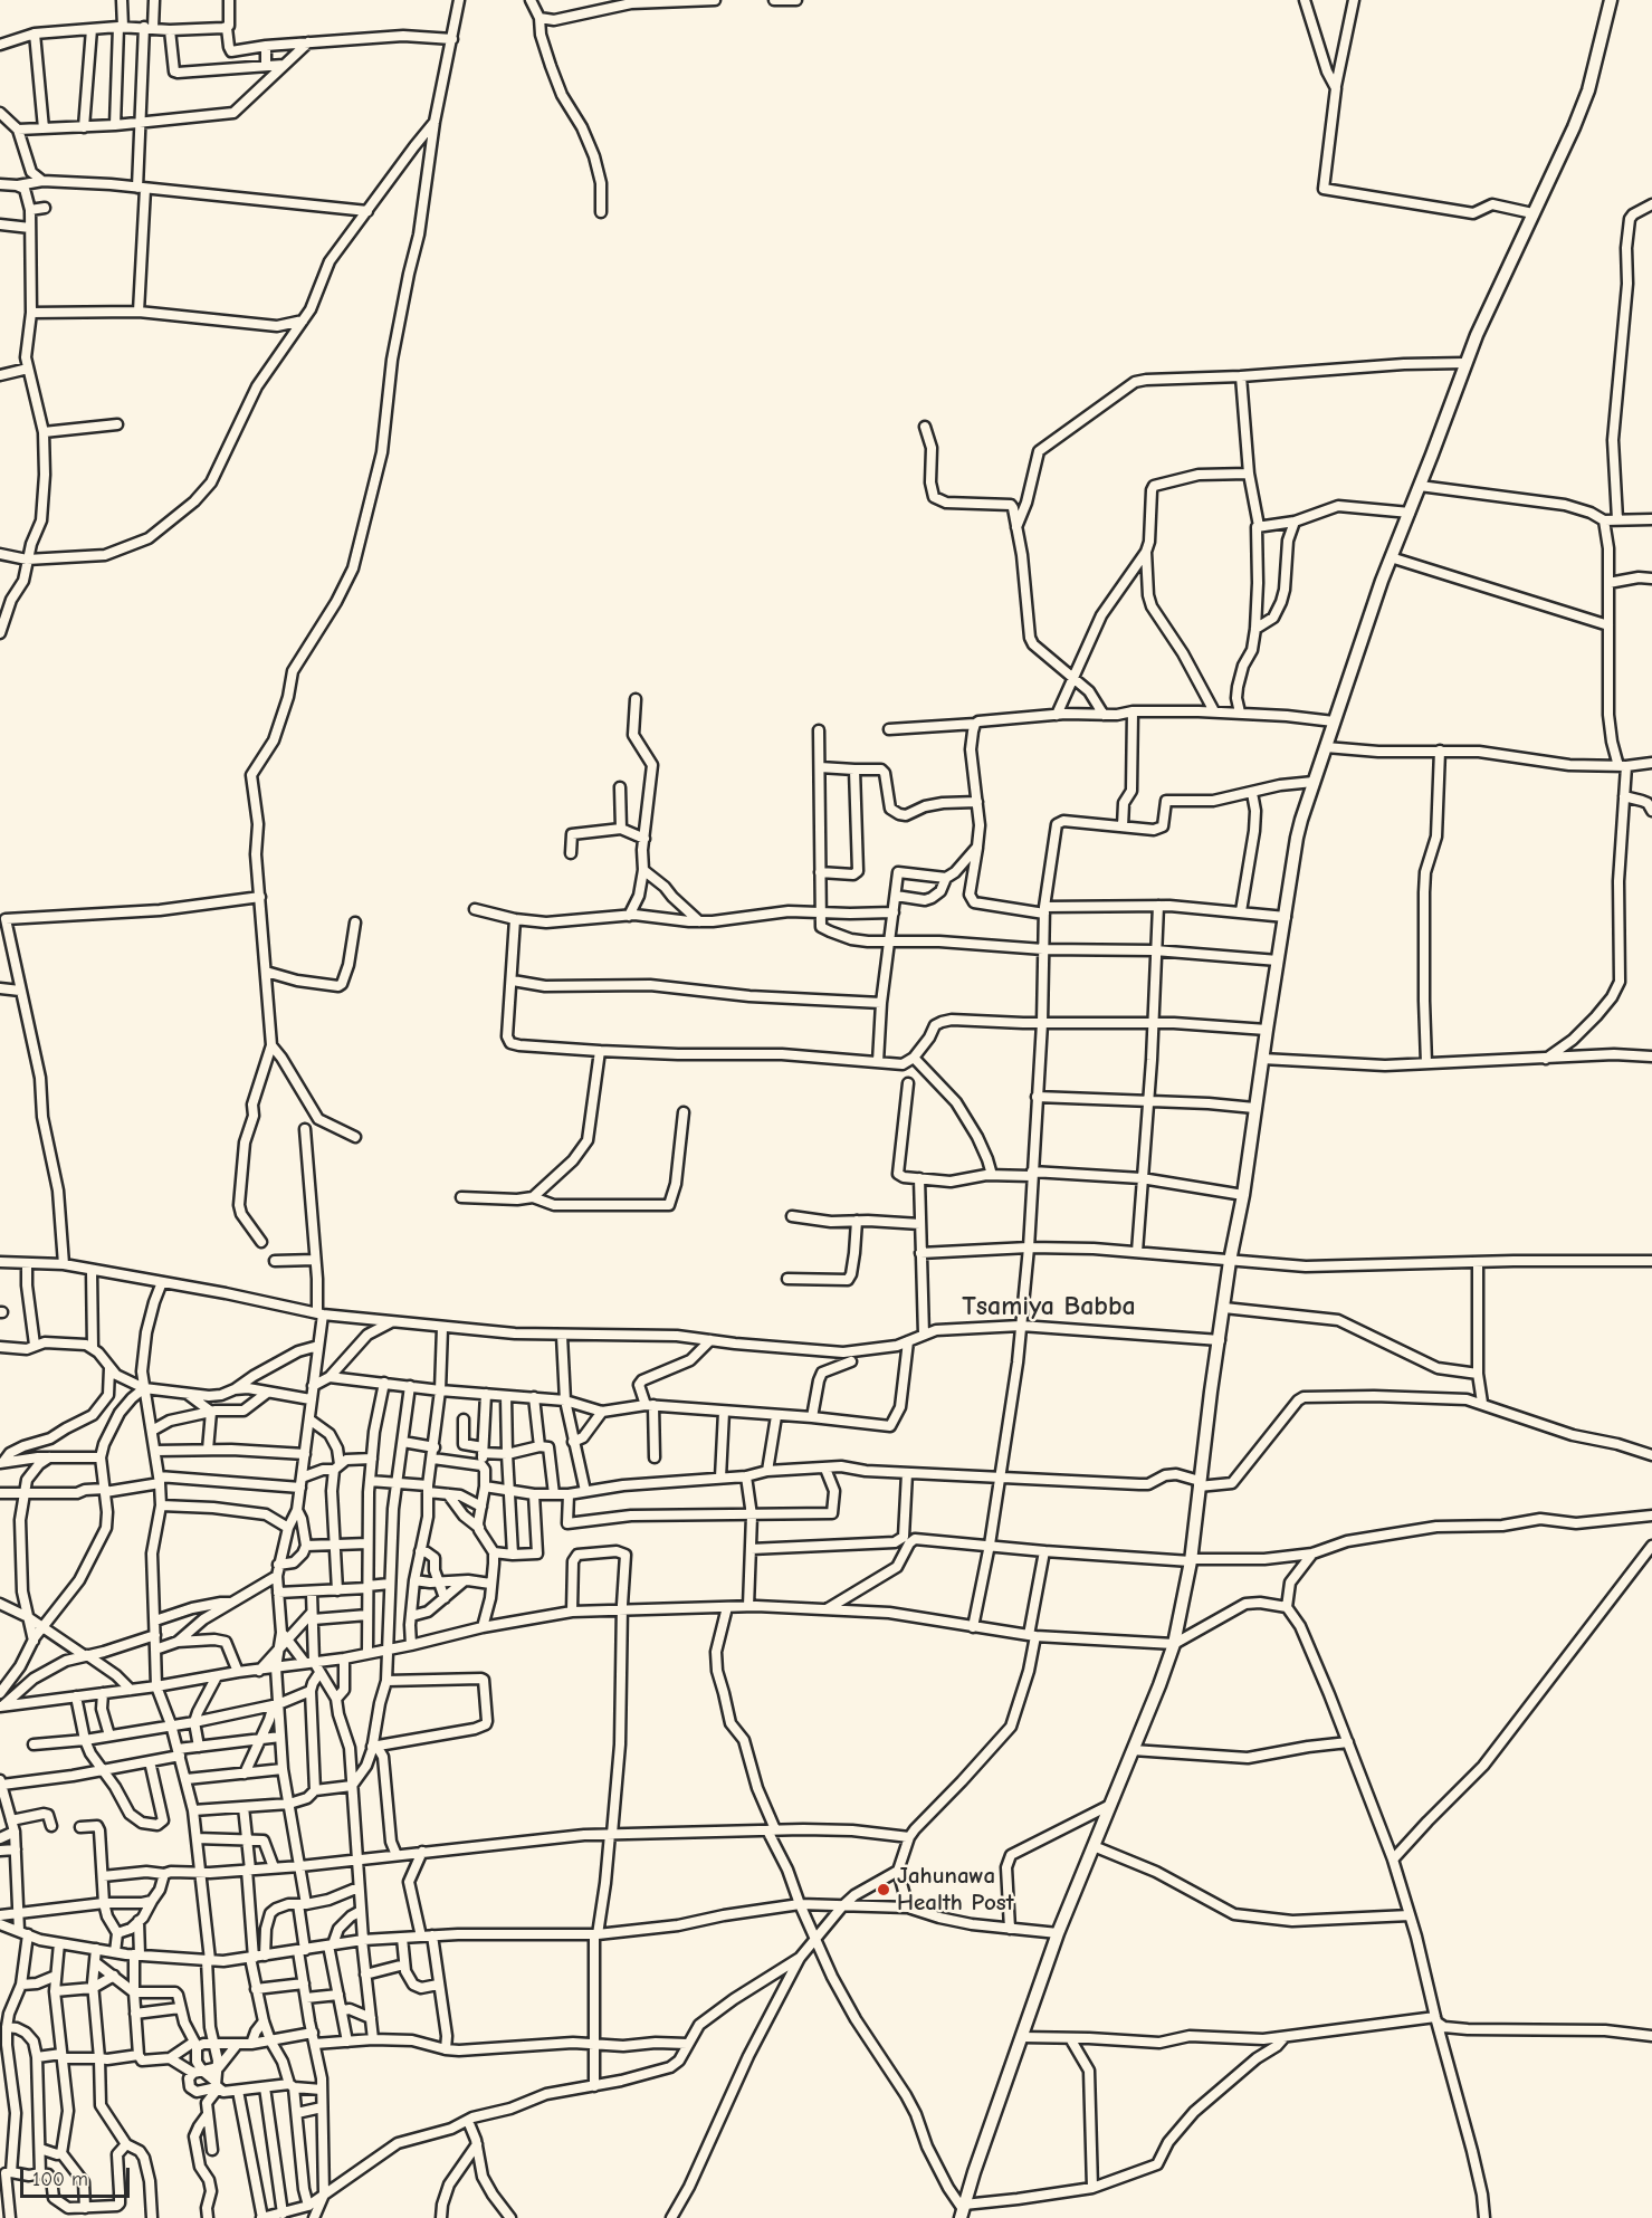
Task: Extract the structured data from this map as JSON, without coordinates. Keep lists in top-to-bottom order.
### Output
{
  "districts": ["Tsamiya Babba"],
  "places": ["Jahunawa Health Post"],
  "scale_bar": "100 m"
}
